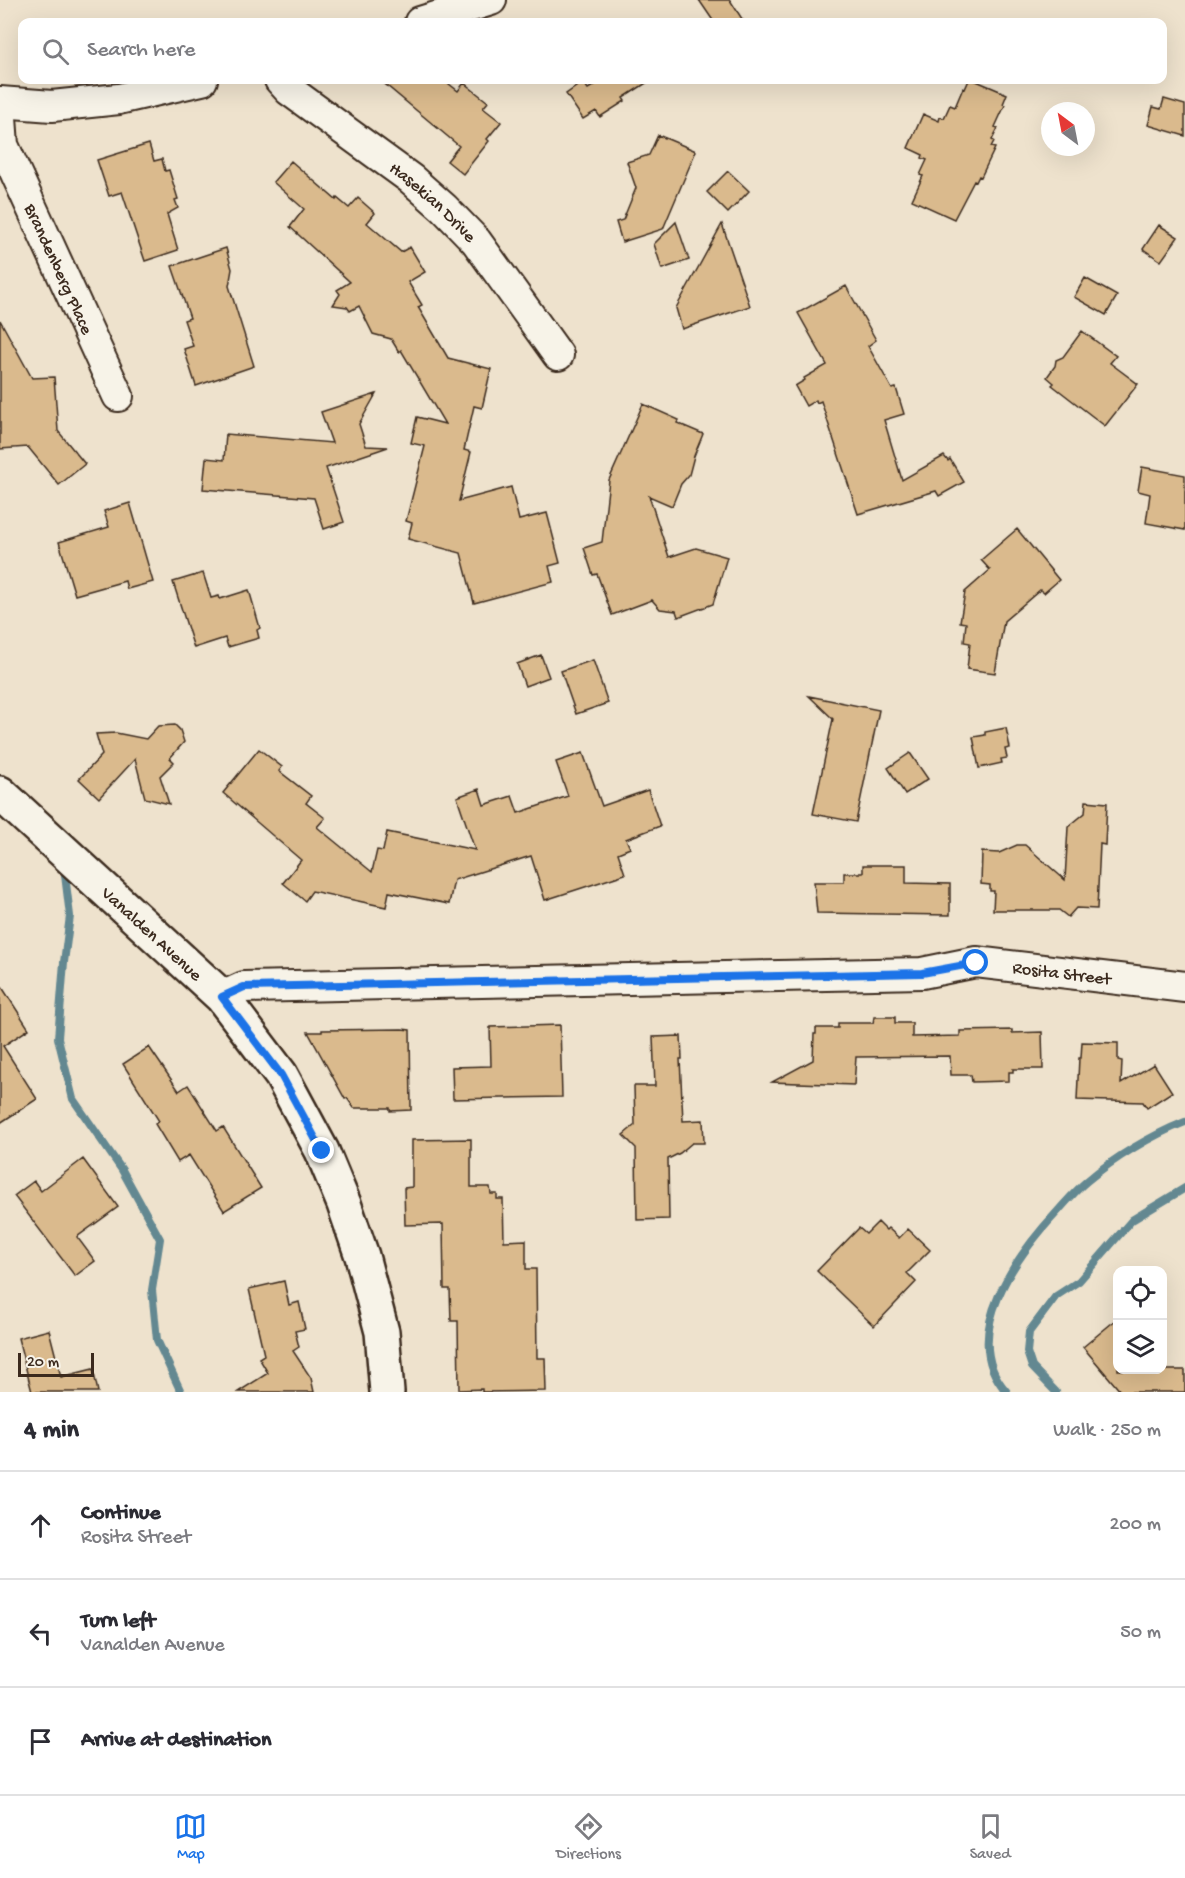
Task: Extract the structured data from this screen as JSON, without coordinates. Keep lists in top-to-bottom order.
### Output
{
  "streets": {
    "main road": ["Vanalden Avenue"],
    "street": ["Hasekian Drive", "Brandenberg Place", "Rosita Street"]
  },
  "crossings": [
    ["Vanalden Avenue", "Rosita Street"]
  ],
  "scale_bar": "20 m",
  "north": "top left",
  "page": {
    "search": "Search here",
    "scale": "20 m",
    "heading": ["4 min", "Walk · 250 m"],
    "list": [
      ["Continue", "Rosita Street", "200 m"],
      ["Turn left", "Vanalden Avenue", "50 m"],
      "Arrive at destination"
    ],
    "nav": ["Map", "Directions", "Saved"]
  }
}
